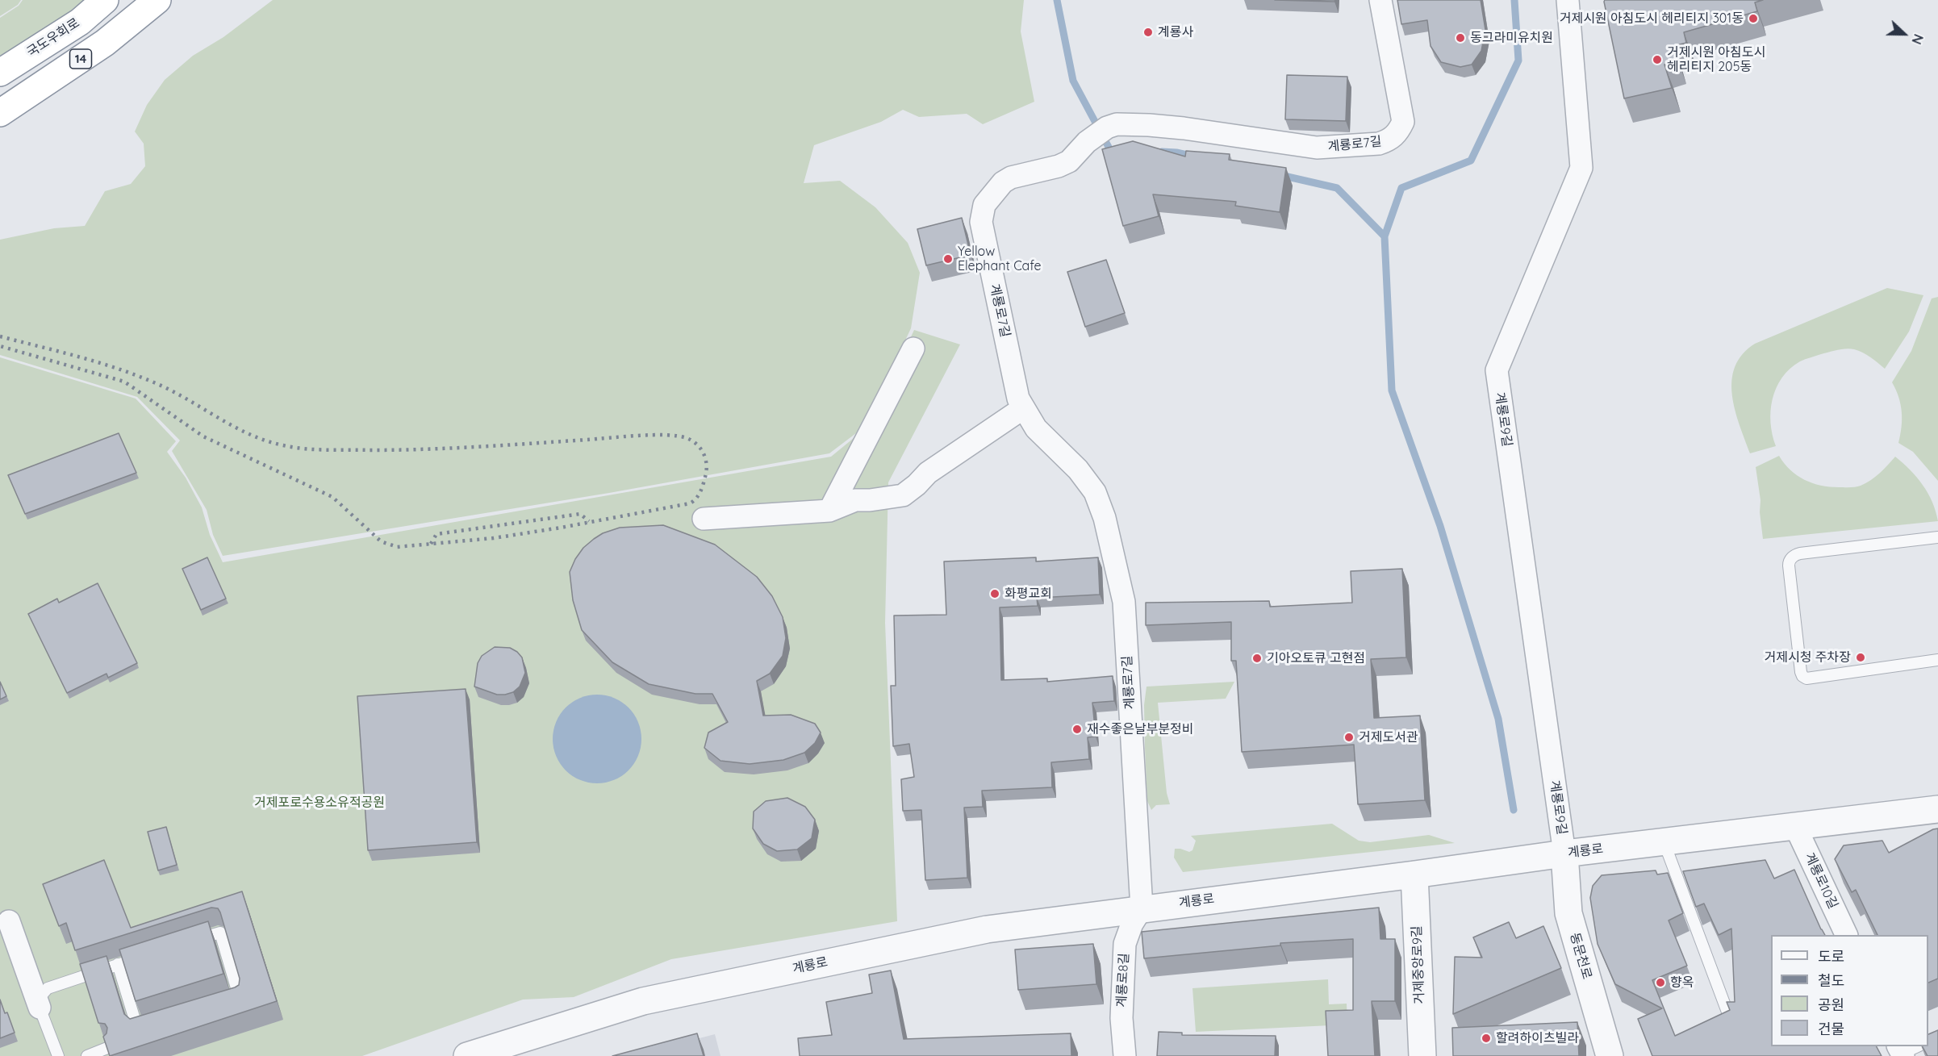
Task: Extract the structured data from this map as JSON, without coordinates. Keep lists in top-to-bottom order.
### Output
{
  "streets": {
    "highway": ["국도우회로", "14"],
    "street": [
      "계룡로7길",
      "계룡로9길",
      "계룡로",
      "계룡로10길",
      "동문천로",
      "거제중앙로9길",
      "계룡로8길"
    ]
  },
  "crossings": [
    ["계룡로7길", "계룡로"],
    ["계룡로7길", "계룡로8길"],
    ["계룡로9길", "계룡로"],
    ["계룡로9길", "동문천로"],
    ["계룡로", "계룡로10길"],
    ["계룡로", "동문천로"],
    ["계룡로", "거제중앙로9길"],
    ["계룡로", "계룡로8길"]
  ],
  "parks": ["거제포로수용소유적공원"],
  "places": [
    "거제시원 아침도시 헤리티지 301동",
    "계룡사",
    "동그라미유치원",
    "거제시원 아침도시 헤리티지 205동",
    "Yellow Elephant Cafe",
    "화평교회",
    "거제시청 주차장",
    "기아오토큐 고현점",
    "재수좋은날부분정비",
    "거제도서관",
    "향옥",
    "할려하이츠빌라"
  ],
  "legend": [
    "도로",
    "철도",
    "공원",
    "건물"
  ],
  "north": "right"
}
